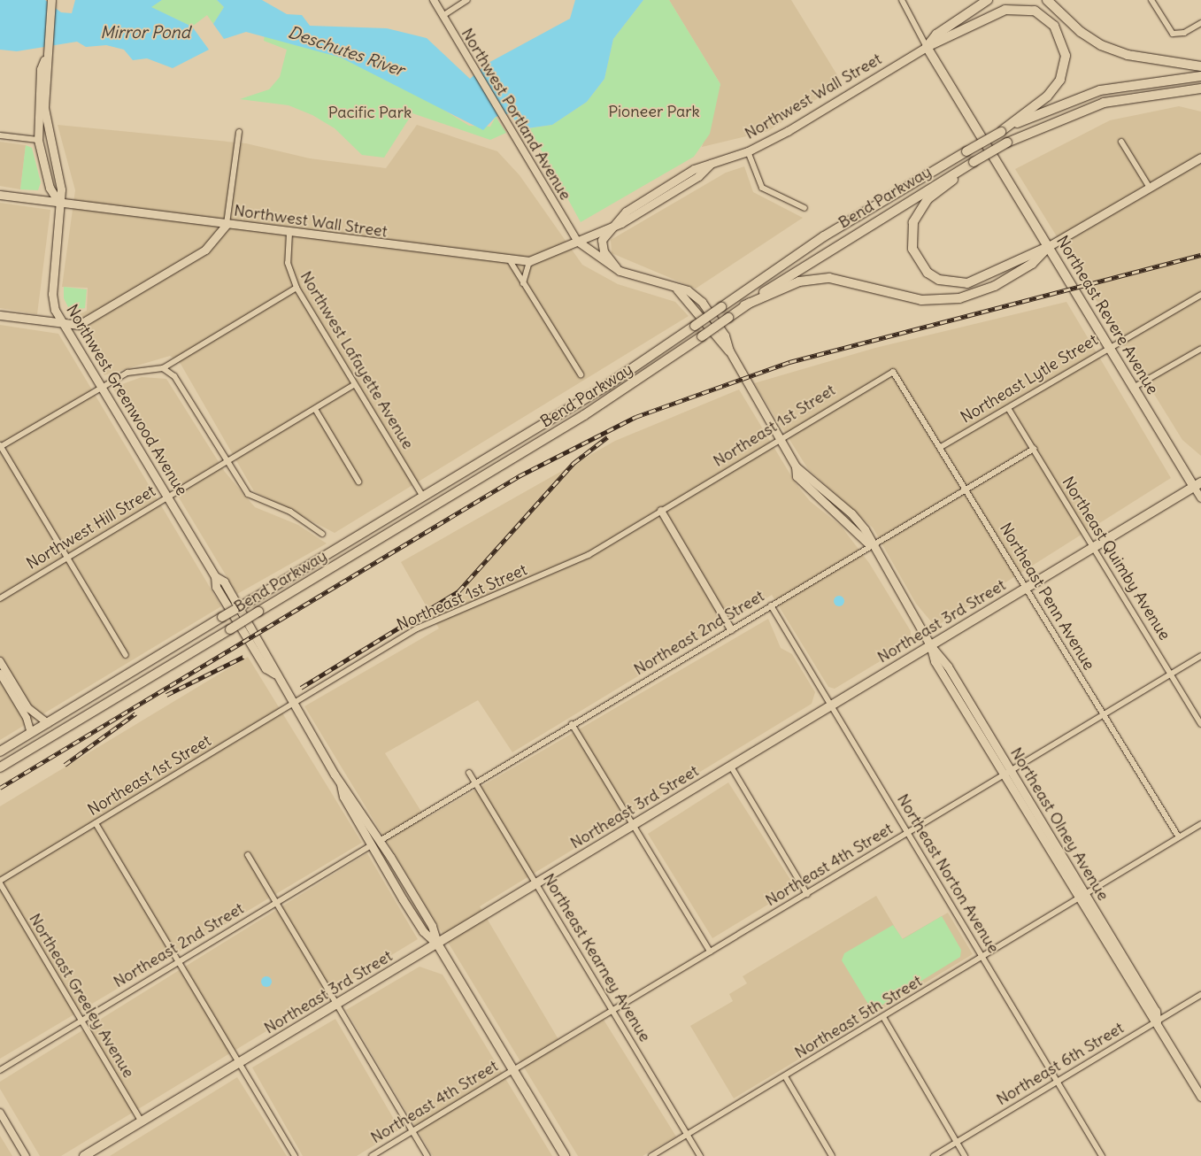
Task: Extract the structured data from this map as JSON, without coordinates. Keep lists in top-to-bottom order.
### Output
{
  "streets": {
    "main road": [
      "Northwest Wall Street",
      "Bend Parkway",
      "Northeast Revere Avenue",
      "Northwest Greenwood Avenue",
      "Northeast 3rd Street",
      "Northeast Olney Avenue"
    ],
    "street": [
      "Northwest Portland Avenue",
      "Northwest Lafayette Avenue",
      "Northeast Lytle Street",
      "Northeast 1st Street",
      "Northwest Hill Street",
      "Northeast Quimby Avenue",
      "Northeast Penn Avenue",
      "Northeast 2nd Street",
      "Northeast 4th Street",
      "Northeast Norton Avenue",
      "Northeast Kearney Avenue",
      "Northeast Greeley Avenue",
      "Northeast 5th Street",
      "Northeast 6th Street"
    ]
  },
  "crossings": [
    ["Northwest Wall Street", "Northwest Portland Avenue"],
    ["Northwest Wall Street", "Northeast Revere Avenue"],
    ["Northwest Wall Street", "Northwest Lafayette Avenue"],
    ["Northwest Wall Street", "Northwest Greenwood Avenue"],
    ["Northwest Wall Street", "Northeast Olney Avenue"],
    ["Northwest Portland Avenue", "Northeast Olney Avenue"],
    ["Bend Parkway", "Northwest Lafayette Avenue"],
    ["Northeast Revere Avenue", "Northeast Lytle Street"],
    ["Northeast Revere Avenue", "Northeast 3rd Street"],
    ["Northwest Lafayette Avenue", "Northwest Hill Street"],
    ["Northeast Lytle Street", "Northeast Quimby Avenue"],
    ["Northeast Lytle Street", "Northeast Penn Avenue"],
    ["Northwest Greenwood Avenue", "Northwest Hill Street"],
    ["Northeast 1st Street", "Northeast Penn Avenue"],
    ["Northeast 1st Street", "Northeast Olney Avenue"],
    ["Northeast 1st Street", "Northeast Greeley Avenue"],
    ["Northeast Quimby Avenue", "Northeast 3rd Street"],
    ["Northeast Quimby Avenue", "Northeast 2nd Street"],
    ["Northeast Quimby Avenue", "Northeast 4th Street"],
    ["Northeast Penn Avenue", "Northeast 3rd Street"],
    ["Northeast Penn Avenue", "Northeast 2nd Street"],
    ["Northeast Penn Avenue", "Northeast 4th Street"],
    ["Northeast Penn Avenue", "Northeast 5th Street"],
    ["Northeast 3rd Street", "Northeast Olney Avenue"],
    ["Northeast 3rd Street", "Northeast Norton Avenue"],
    ["Northeast 3rd Street", "Northeast Kearney Avenue"],
    ["Northeast 3rd Street", "Northeast Greeley Avenue"],
    ["Northeast 2nd Street", "Northeast Olney Avenue"],
    ["Northeast 2nd Street", "Northeast Norton Avenue"],
    ["Northeast 2nd Street", "Northeast Kearney Avenue"],
    ["Northeast 2nd Street", "Northeast Greeley Avenue"],
    ["Northeast Olney Avenue", "Northeast 4th Street"],
    ["Northeast Olney Avenue", "Northeast 5th Street"],
    ["Northeast Olney Avenue", "Northeast 6th Street"],
    ["Northeast 4th Street", "Northeast Norton Avenue"],
    ["Northeast 4th Street", "Northeast Kearney Avenue"],
    ["Northeast Norton Avenue", "Northeast 5th Street"],
    ["Northeast Norton Avenue", "Northeast 6th Street"],
    ["Northeast Kearney Avenue", "Northeast 5th Street"]
  ],
  "water": ["Mirror Pond", "Deschutes River"],
  "parks": ["Pioneer Park", "Pacific Park"]
}
